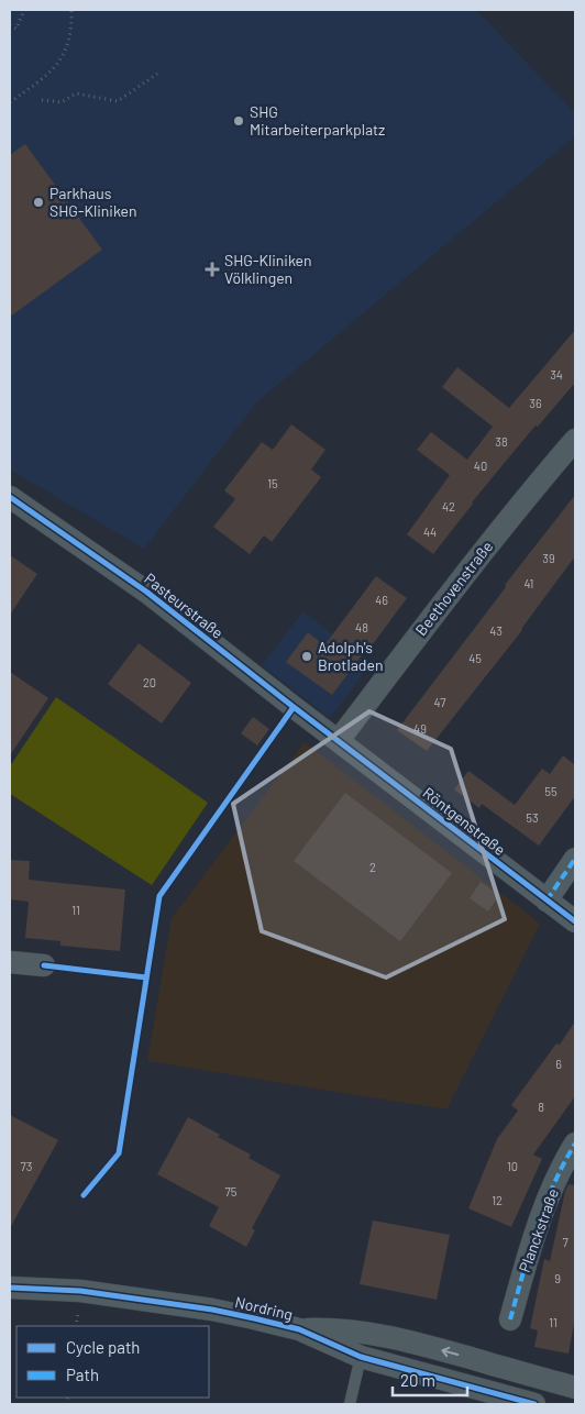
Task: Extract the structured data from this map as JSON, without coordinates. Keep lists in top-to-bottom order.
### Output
{
  "streets": {
    "street": [
      "Beethovenstraße",
      "Pasteurstraße",
      "Röntgenstraße",
      "Planckstraße",
      "Nordring"
    ]
  },
  "crossings": [
    ["Beethovenstraße", "Pasteurstraße"],
    ["Beethovenstraße", "Röntgenstraße"],
    ["Pasteurstraße", "Röntgenstraße"]
  ],
  "places": {
    "other": ["SHG Mitarbeiterparkplatz", "Parkhaus SHG-Kliniken", "Adolph's Brotladen"],
    "health": ["SHG-Kliniken Völklingen"]
  },
  "house_numbers": [
    "34",
    "36",
    "38",
    "40",
    "15",
    "42",
    "44",
    "39",
    "41",
    "46",
    "48",
    "43",
    "45",
    "20",
    "47",
    "49",
    "55",
    "53",
    "2",
    "11",
    "6",
    "8",
    "73",
    "10",
    "75",
    "12",
    "7",
    "9",
    "11"
  ],
  "legend": ["Cycle path", "Path"],
  "scale_bar": "20 m"
}
